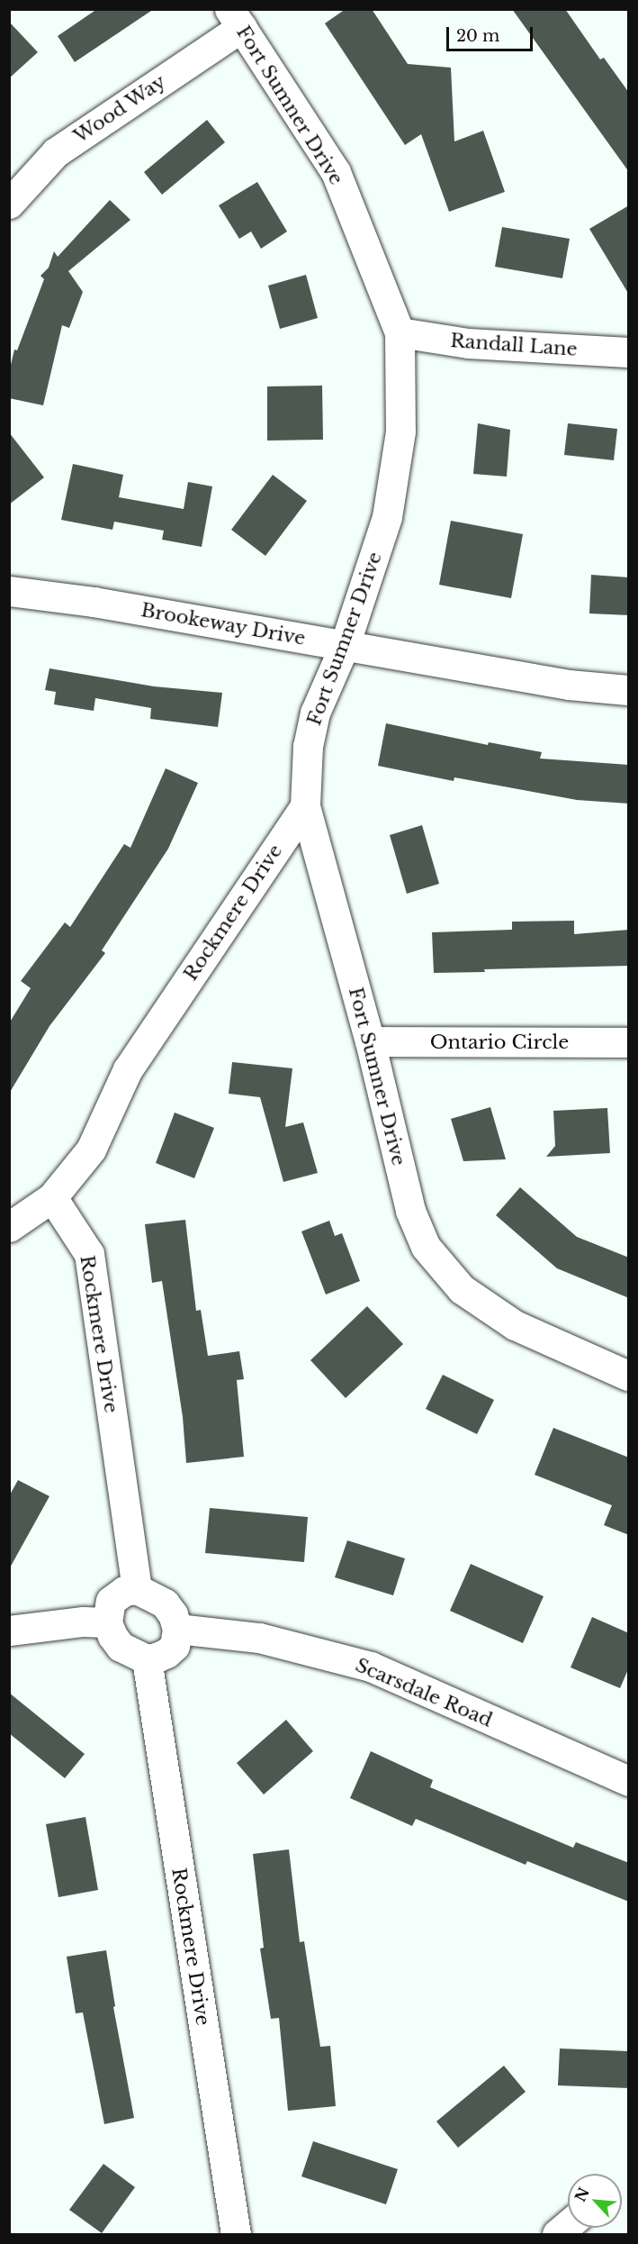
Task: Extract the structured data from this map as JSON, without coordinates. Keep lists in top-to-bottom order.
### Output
{
  "streets": {
    "street": [
      "Fort Sumner Drive",
      "Wood Way",
      "Randall Lane",
      "Brookeway Drive",
      "Rockmere Drive",
      "Ontario Circle",
      "Scarsdale Road"
    ]
  },
  "crossings": [
    ["Fort Sumner Drive", "Wood Way"],
    ["Fort Sumner Drive", "Randall Lane"],
    ["Fort Sumner Drive", "Brookeway Drive"],
    ["Fort Sumner Drive", "Rockmere Drive"],
    ["Fort Sumner Drive", "Ontario Circle"],
    ["Rockmere Drive", "Scarsdale Road"]
  ],
  "scale_bar": "20 m",
  "north": "top left"
}
